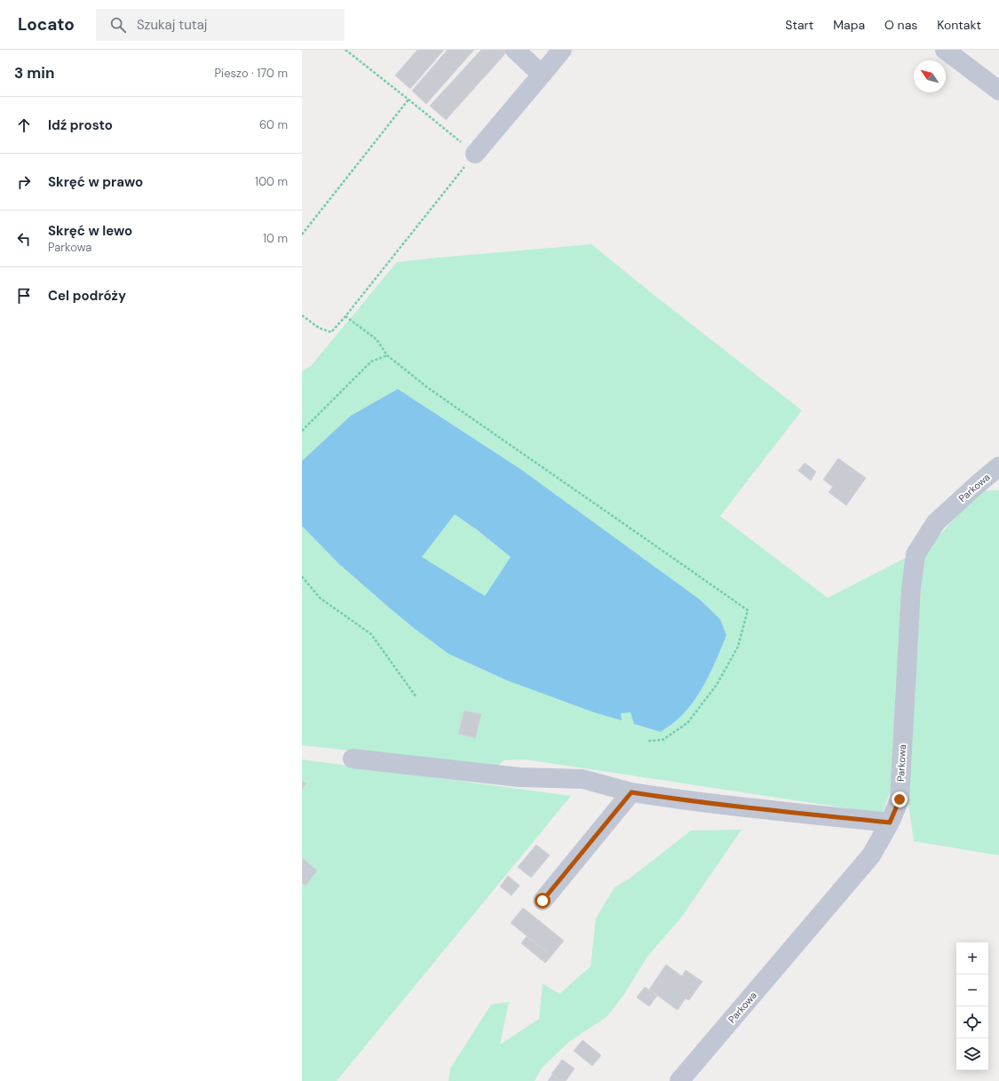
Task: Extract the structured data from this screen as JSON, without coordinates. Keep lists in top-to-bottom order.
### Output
{
  "streets": {
    "street": ["Parkowa"]
  },
  "north": "top left",
  "page": {
    "header": "Locato",
    "search": "Szukaj tutaj",
    "nav": [
      "Start",
      "Mapa",
      "O nas",
      "Kontakt"
    ],
    "heading": ["3 min", "Pieszo · 170 m"],
    "list": [
      ["Idź prosto", "60 m"],
      ["Skręć w prawo", "100 m"],
      ["Skręć w lewo", "Parkowa", "10 m"],
      "Cel podróży"
    ],
    "map_buttons": ["+", "−"]
  }
}
